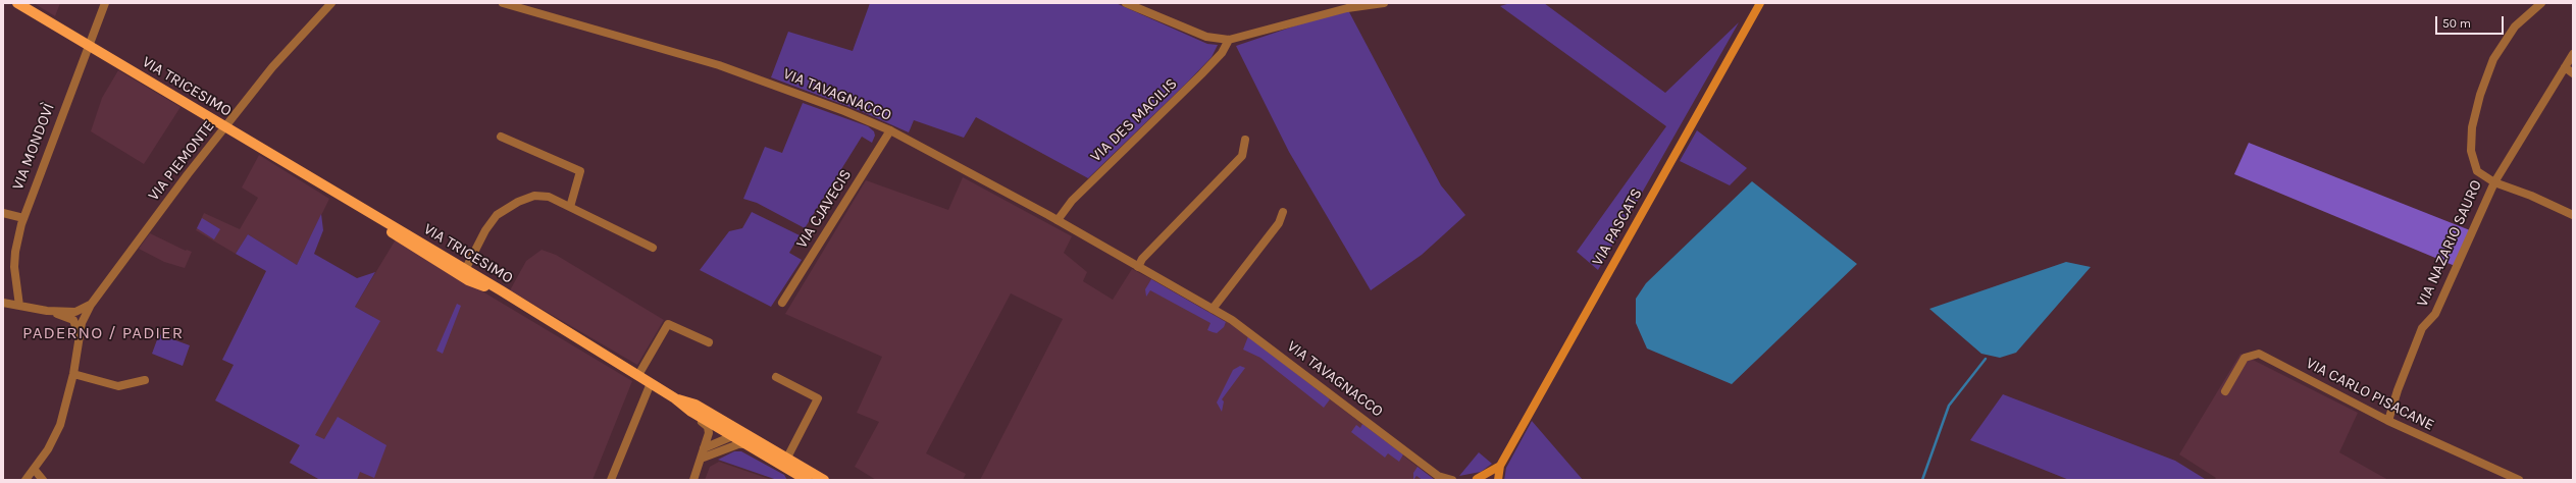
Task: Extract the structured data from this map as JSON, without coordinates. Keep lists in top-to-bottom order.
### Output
{
  "streets": {
    "main road": ["VIA TRICESIMO", "VIA PASCATS"],
    "street": [
      "VIA TAVAGNACCO",
      "VIA DES MACILIS",
      "VIA MONDOVÌ",
      "VIA PIEMONTE",
      "VIA CJAVECIS",
      "VIA NAZARIO SAURO",
      "VIA CARLO PISACANE"
    ]
  },
  "crossings": [
    ["VIA TRICESIMO", "VIA MONDOVÌ"],
    ["VIA TRICESIMO", "VIA PIEMONTE"],
    ["VIA TAVAGNACCO", "VIA DES MACILIS"],
    ["VIA TAVAGNACCO", "VIA CJAVECIS"],
    ["VIA NAZARIO SAURO", "VIA CARLO PISACANE"]
  ],
  "districts": ["PADERNO / PADIER"],
  "scale_bar": "50 m"
}
